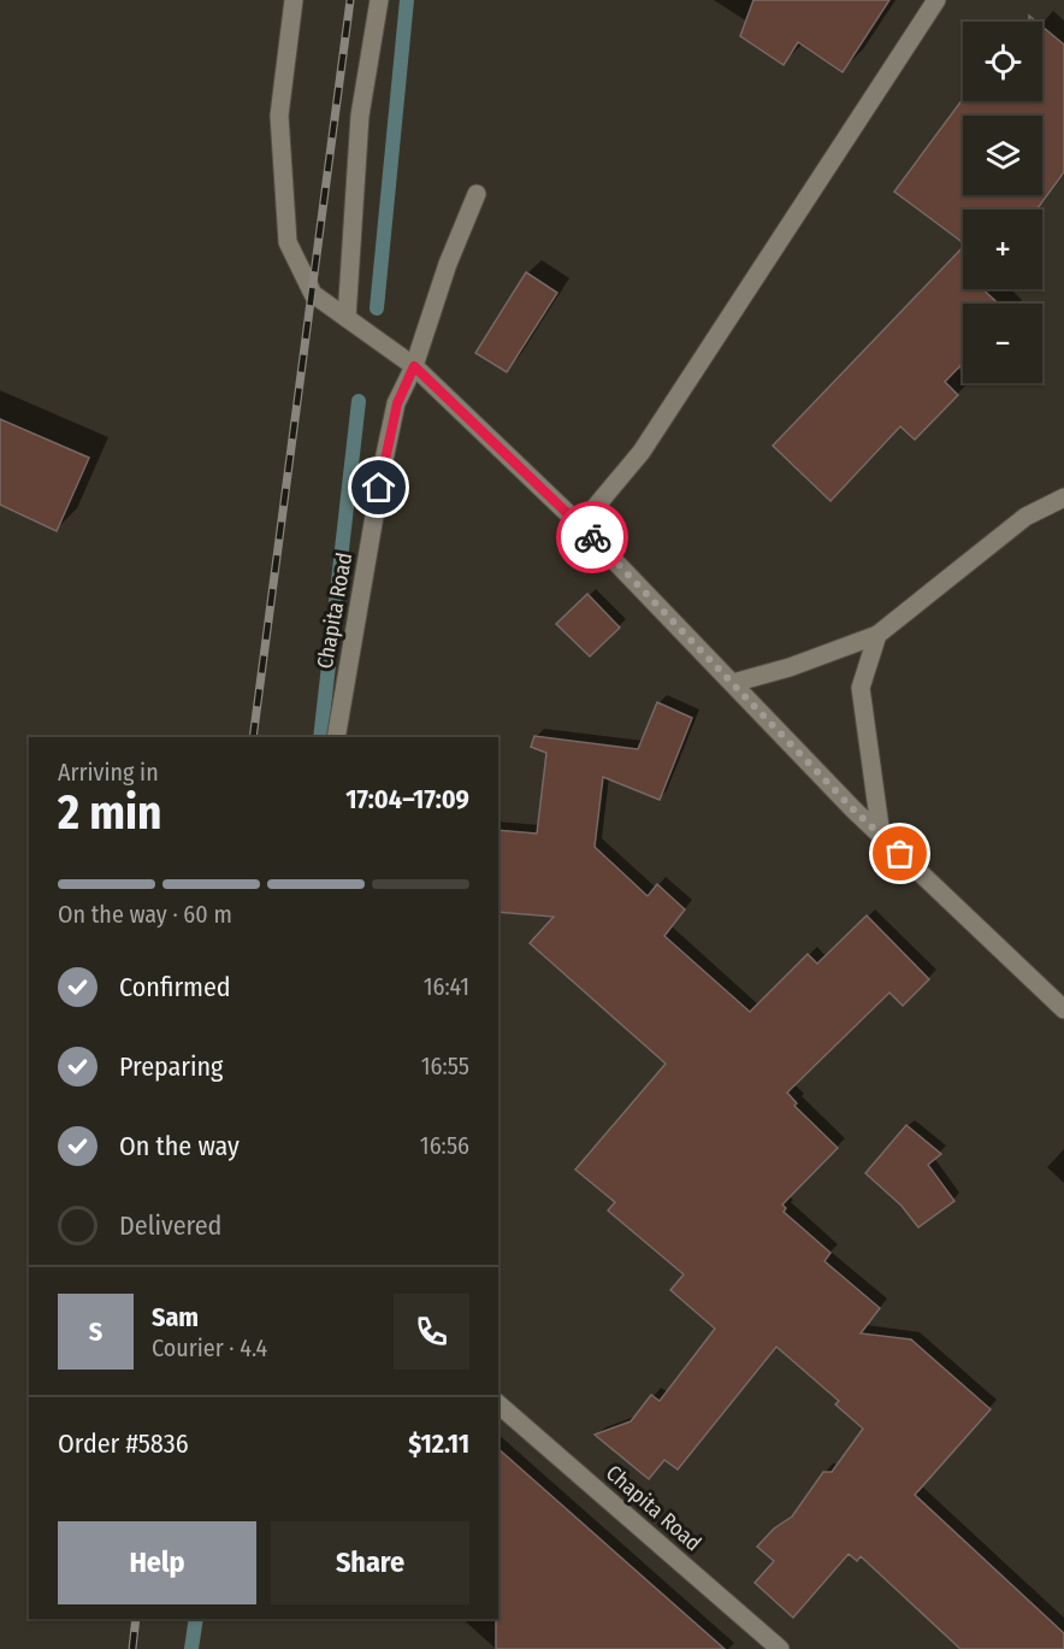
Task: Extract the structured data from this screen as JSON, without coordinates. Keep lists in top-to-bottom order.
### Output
{
  "streets": {
    "street": ["Chapita Road"]
  },
  "page": {
    "map_buttons": ["+", "−"],
    "heading": ["2 min", "Arriving in", "17:04–17:09"],
    "panel": [
      "Sam",
      "Courier · 4.4",
      "Order #5836",
      "$12.11"
    ],
    "bar": "On the way · 60 m",
    "list": [
      ["Confirmed", "16:41"],
      ["Preparing", "16:55"],
      ["On the way", "16:56"],
      "Delivered"
    ],
    "round": "S",
    "buttons": ["Help", "Share"]
  }
}
